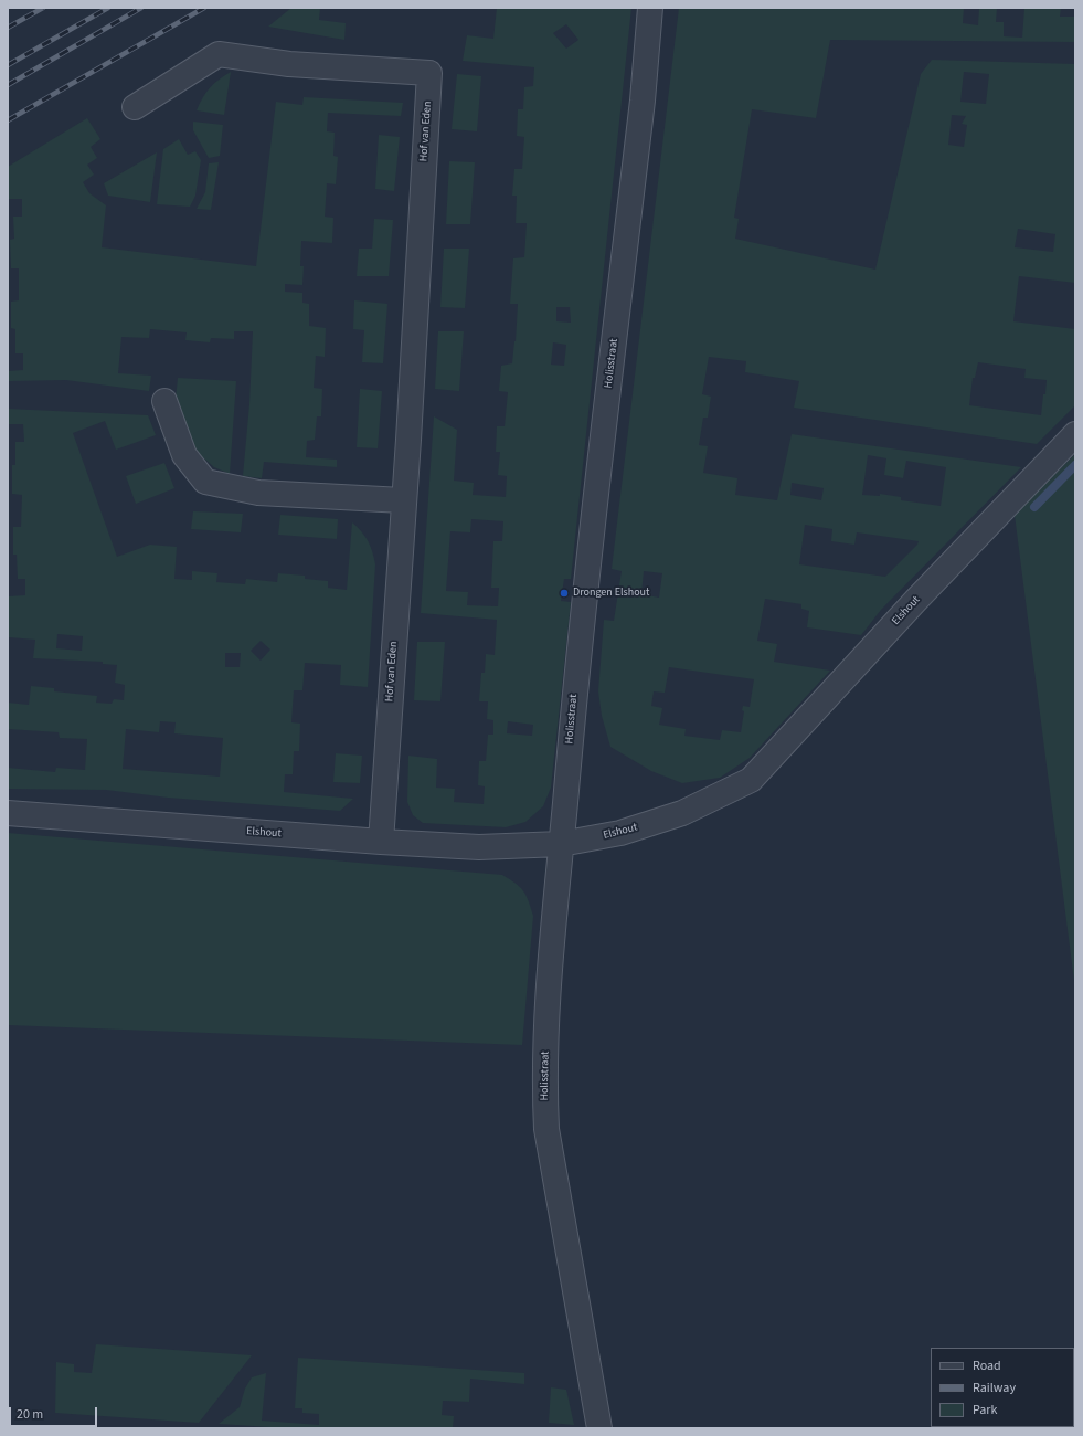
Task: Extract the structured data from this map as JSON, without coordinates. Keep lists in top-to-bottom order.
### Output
{
  "streets": {
    "street": ["Hof van Eden", "Holisstraat", "Elshout"]
  },
  "crossings": [
    ["Hof van Eden", "Elshout"],
    ["Holisstraat", "Elshout"]
  ],
  "places": ["Drongen Elshout"],
  "legend": ["Road", "Railway", "Park"],
  "scale_bar": "20 m"
}
